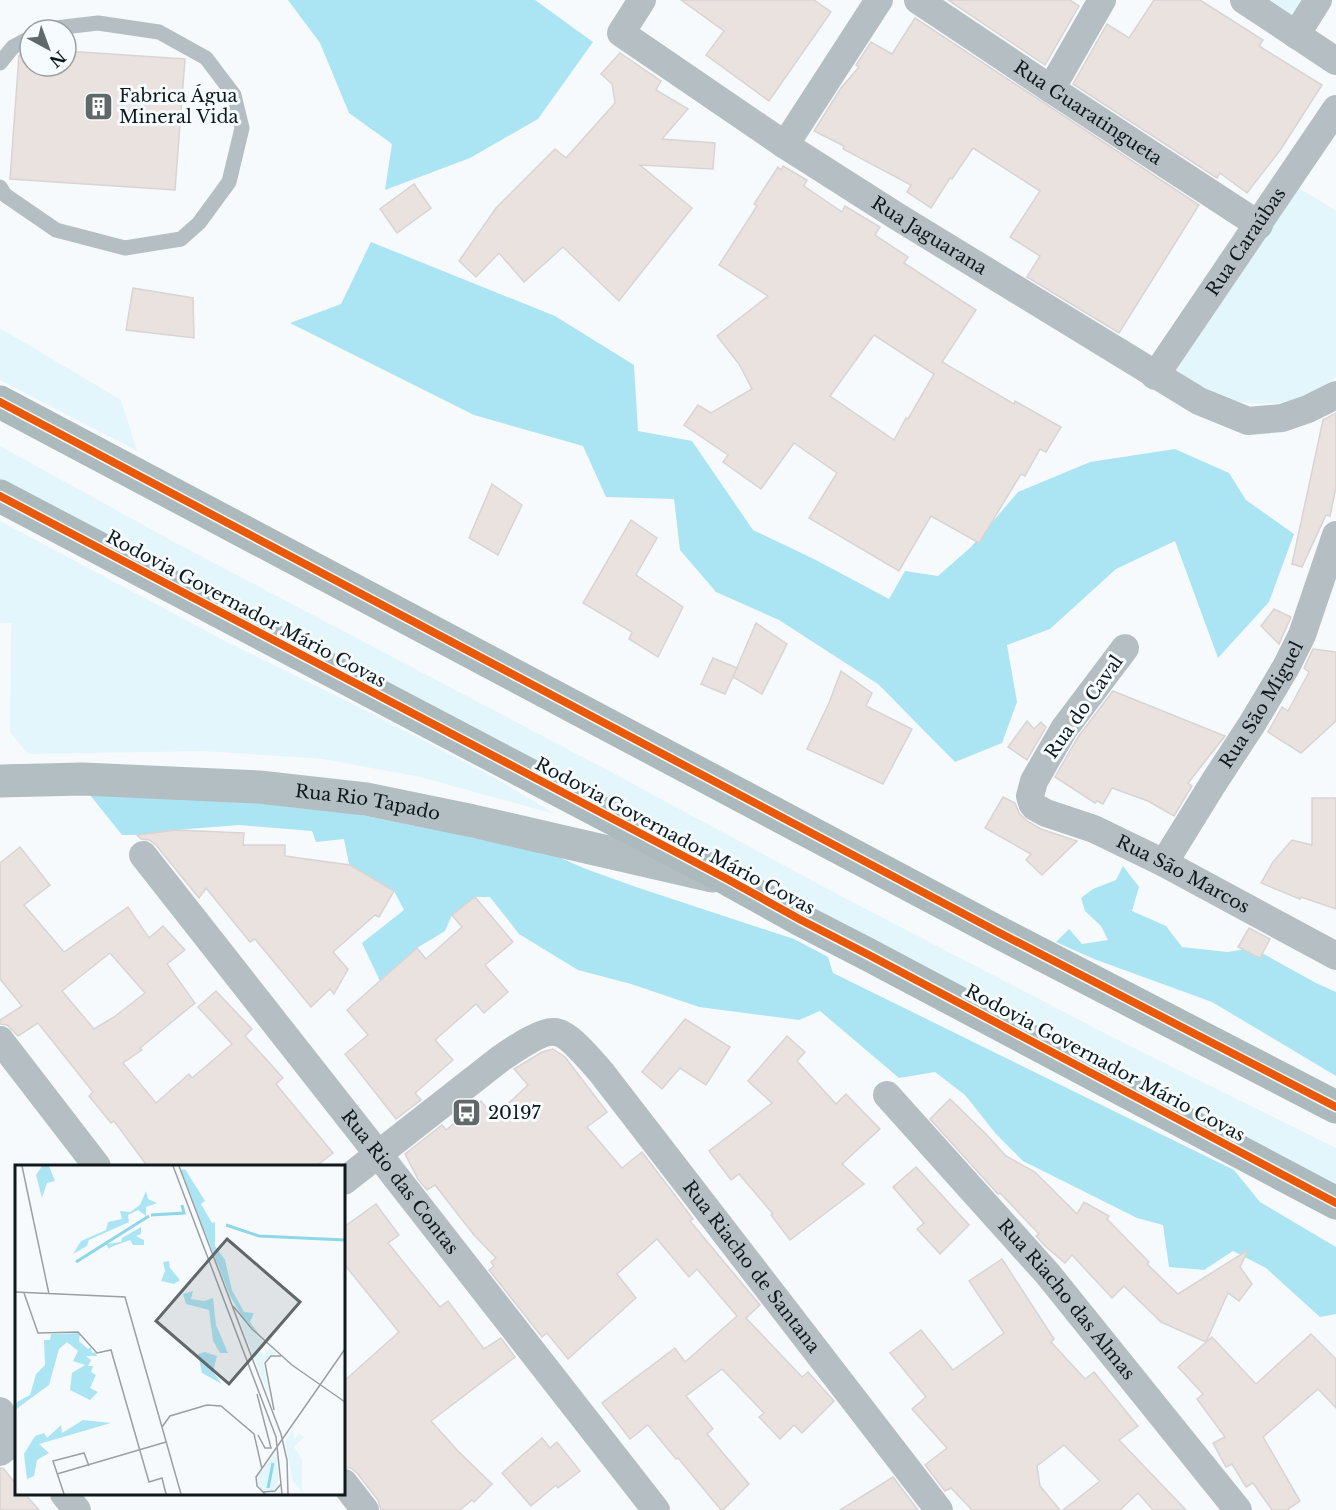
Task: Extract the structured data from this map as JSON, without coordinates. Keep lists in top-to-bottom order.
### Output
{
  "streets": {
    "highway": ["Rodovia Governador Mário Covas"],
    "main road": ["Rua Rio Tapado"],
    "street": [
      "Rua Guaratingueta",
      "Rua Jaguarana",
      "Rua Caraúbas",
      "Rua São Miguel",
      "Rua do Caval",
      "Rua São Marcos",
      "Rua Rio das Contas",
      "Rua Riacho de Santana",
      "Rua Riacho das Almas"
    ]
  },
  "crossings": [
    ["Rua Guaratingueta", "Rua Caraúbas"],
    ["Rua Jaguarana", "Rua Caraúbas"],
    ["Rodovia Governador Mário Covas", "Rua Rio Tapado"],
    ["Rua São Miguel", "Rua São Marcos"],
    ["Rua do Caval", "Rua São Marcos"],
    ["Rua Rio das Contas", "Rua Riacho de Santana"]
  ],
  "places": {
    "building": ["Fabrica Água Mineral Vida"],
    "bus stop": ["20197"]
  },
  "north": "bottom right"
}
